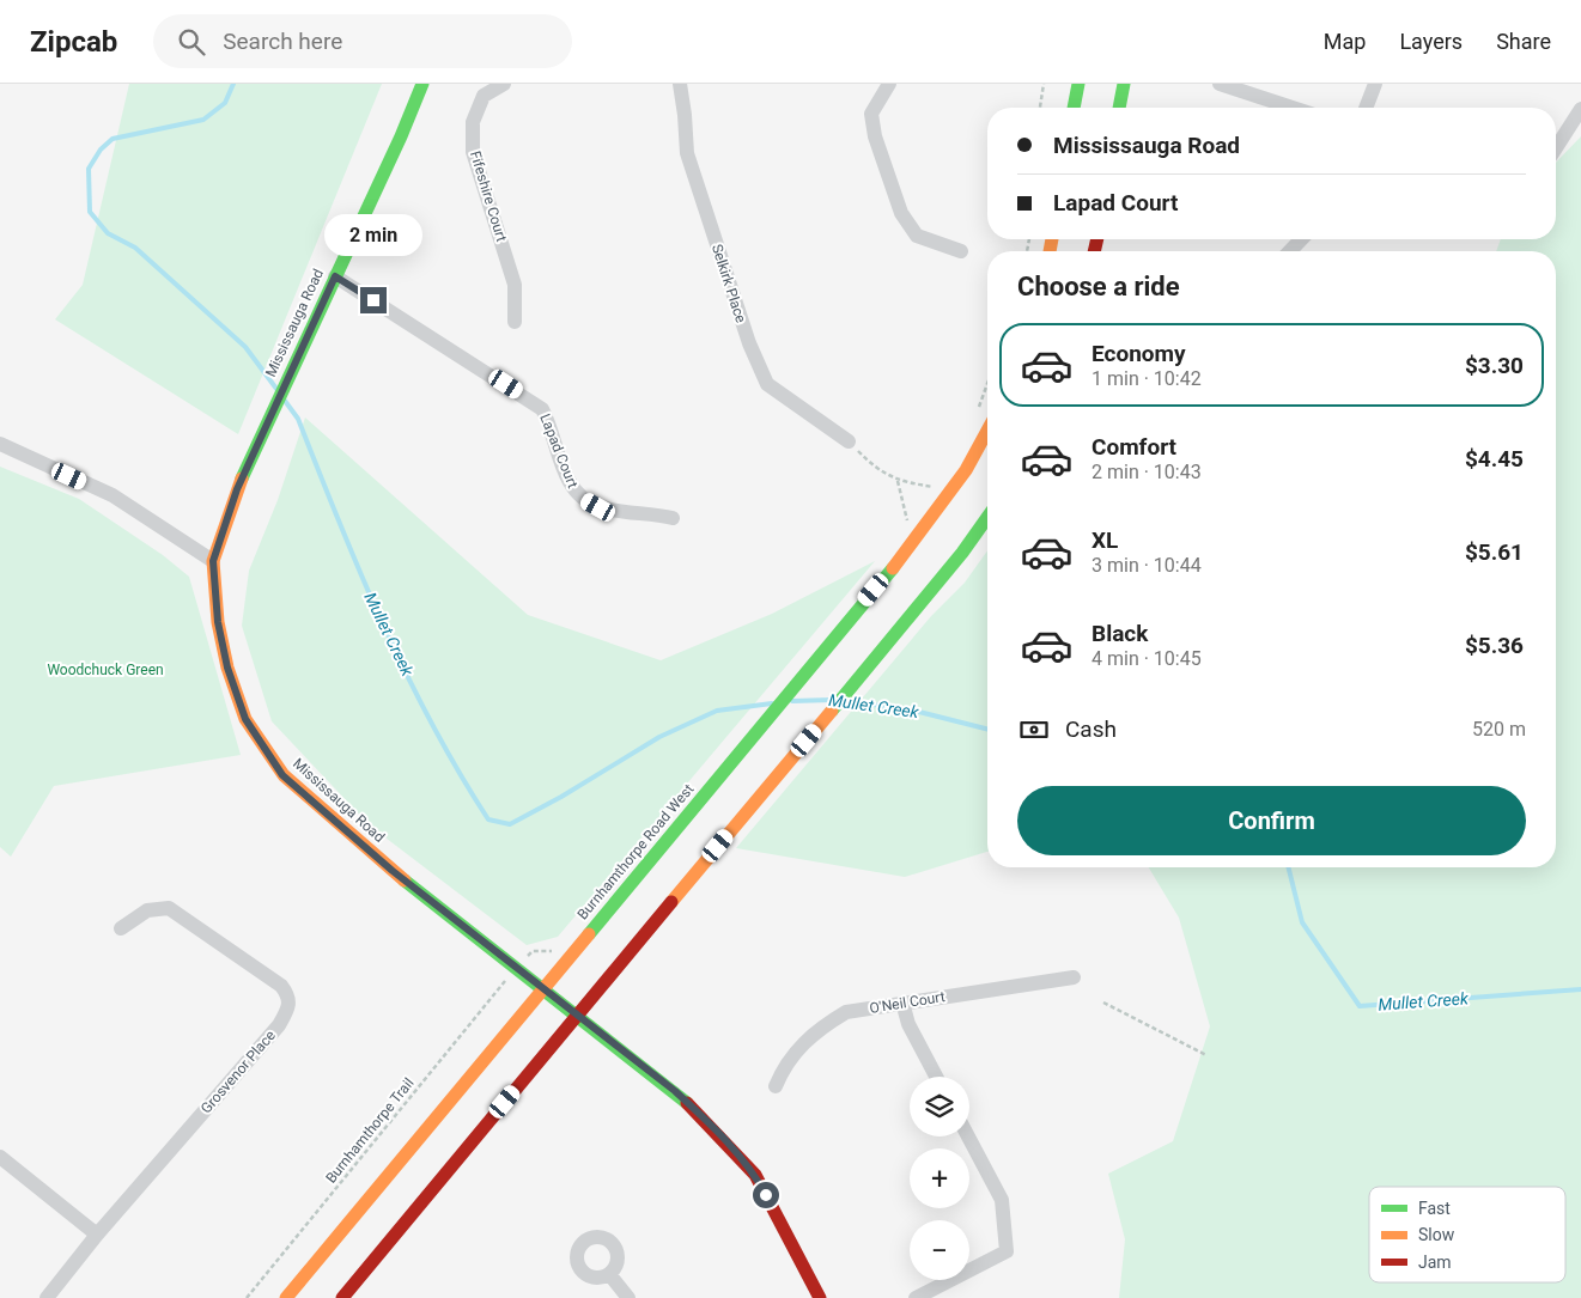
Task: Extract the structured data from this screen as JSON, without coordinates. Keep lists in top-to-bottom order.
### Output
{
  "streets": {
    "main road": ["Mississauga Road", "Burnhamthorpe Road West"],
    "street": [
      "Fifeshire Court",
      "Selkirk Place",
      "Lapad Court",
      "O'Neil Court",
      "Grosvenor Place"
    ],
    "path": ["Burnhamthorpe Trail"]
  },
  "crossings": [
    ["Mississauga Road", "Lapad Court"],
    ["Mississauga Road", "Burnhamthorpe Road West"]
  ],
  "water": ["Mullet Creek"],
  "parks": ["Woodchuck Green"],
  "legend": ["Fast", "Slow", "Jam"],
  "page": {
    "header": "Zipcab",
    "search": "Search here",
    "nav": ["Map", "Layers", "Share"],
    "banner": ["Mississauga Road", "Lapad Court"],
    "bubble": "2 min",
    "heading": "Choose a ride",
    "list": [
      {
        "name": "Economy",
        "note": "1 min · 10:42",
        "value": "$3.30"
      },
      {
        "name": "Comfort",
        "note": "2 min · 10:43",
        "value": "$4.45"
      },
      {
        "name": "XL",
        "note": "3 min · 10:44",
        "value": "$5.61"
      },
      {
        "name": "Black",
        "note": "4 min · 10:45",
        "value": "$5.36"
      }
    ],
    "pay": ["Cash", "520 m"],
    "buttons": "Confirm",
    "map_buttons": ["+", "−"]
  }
}
